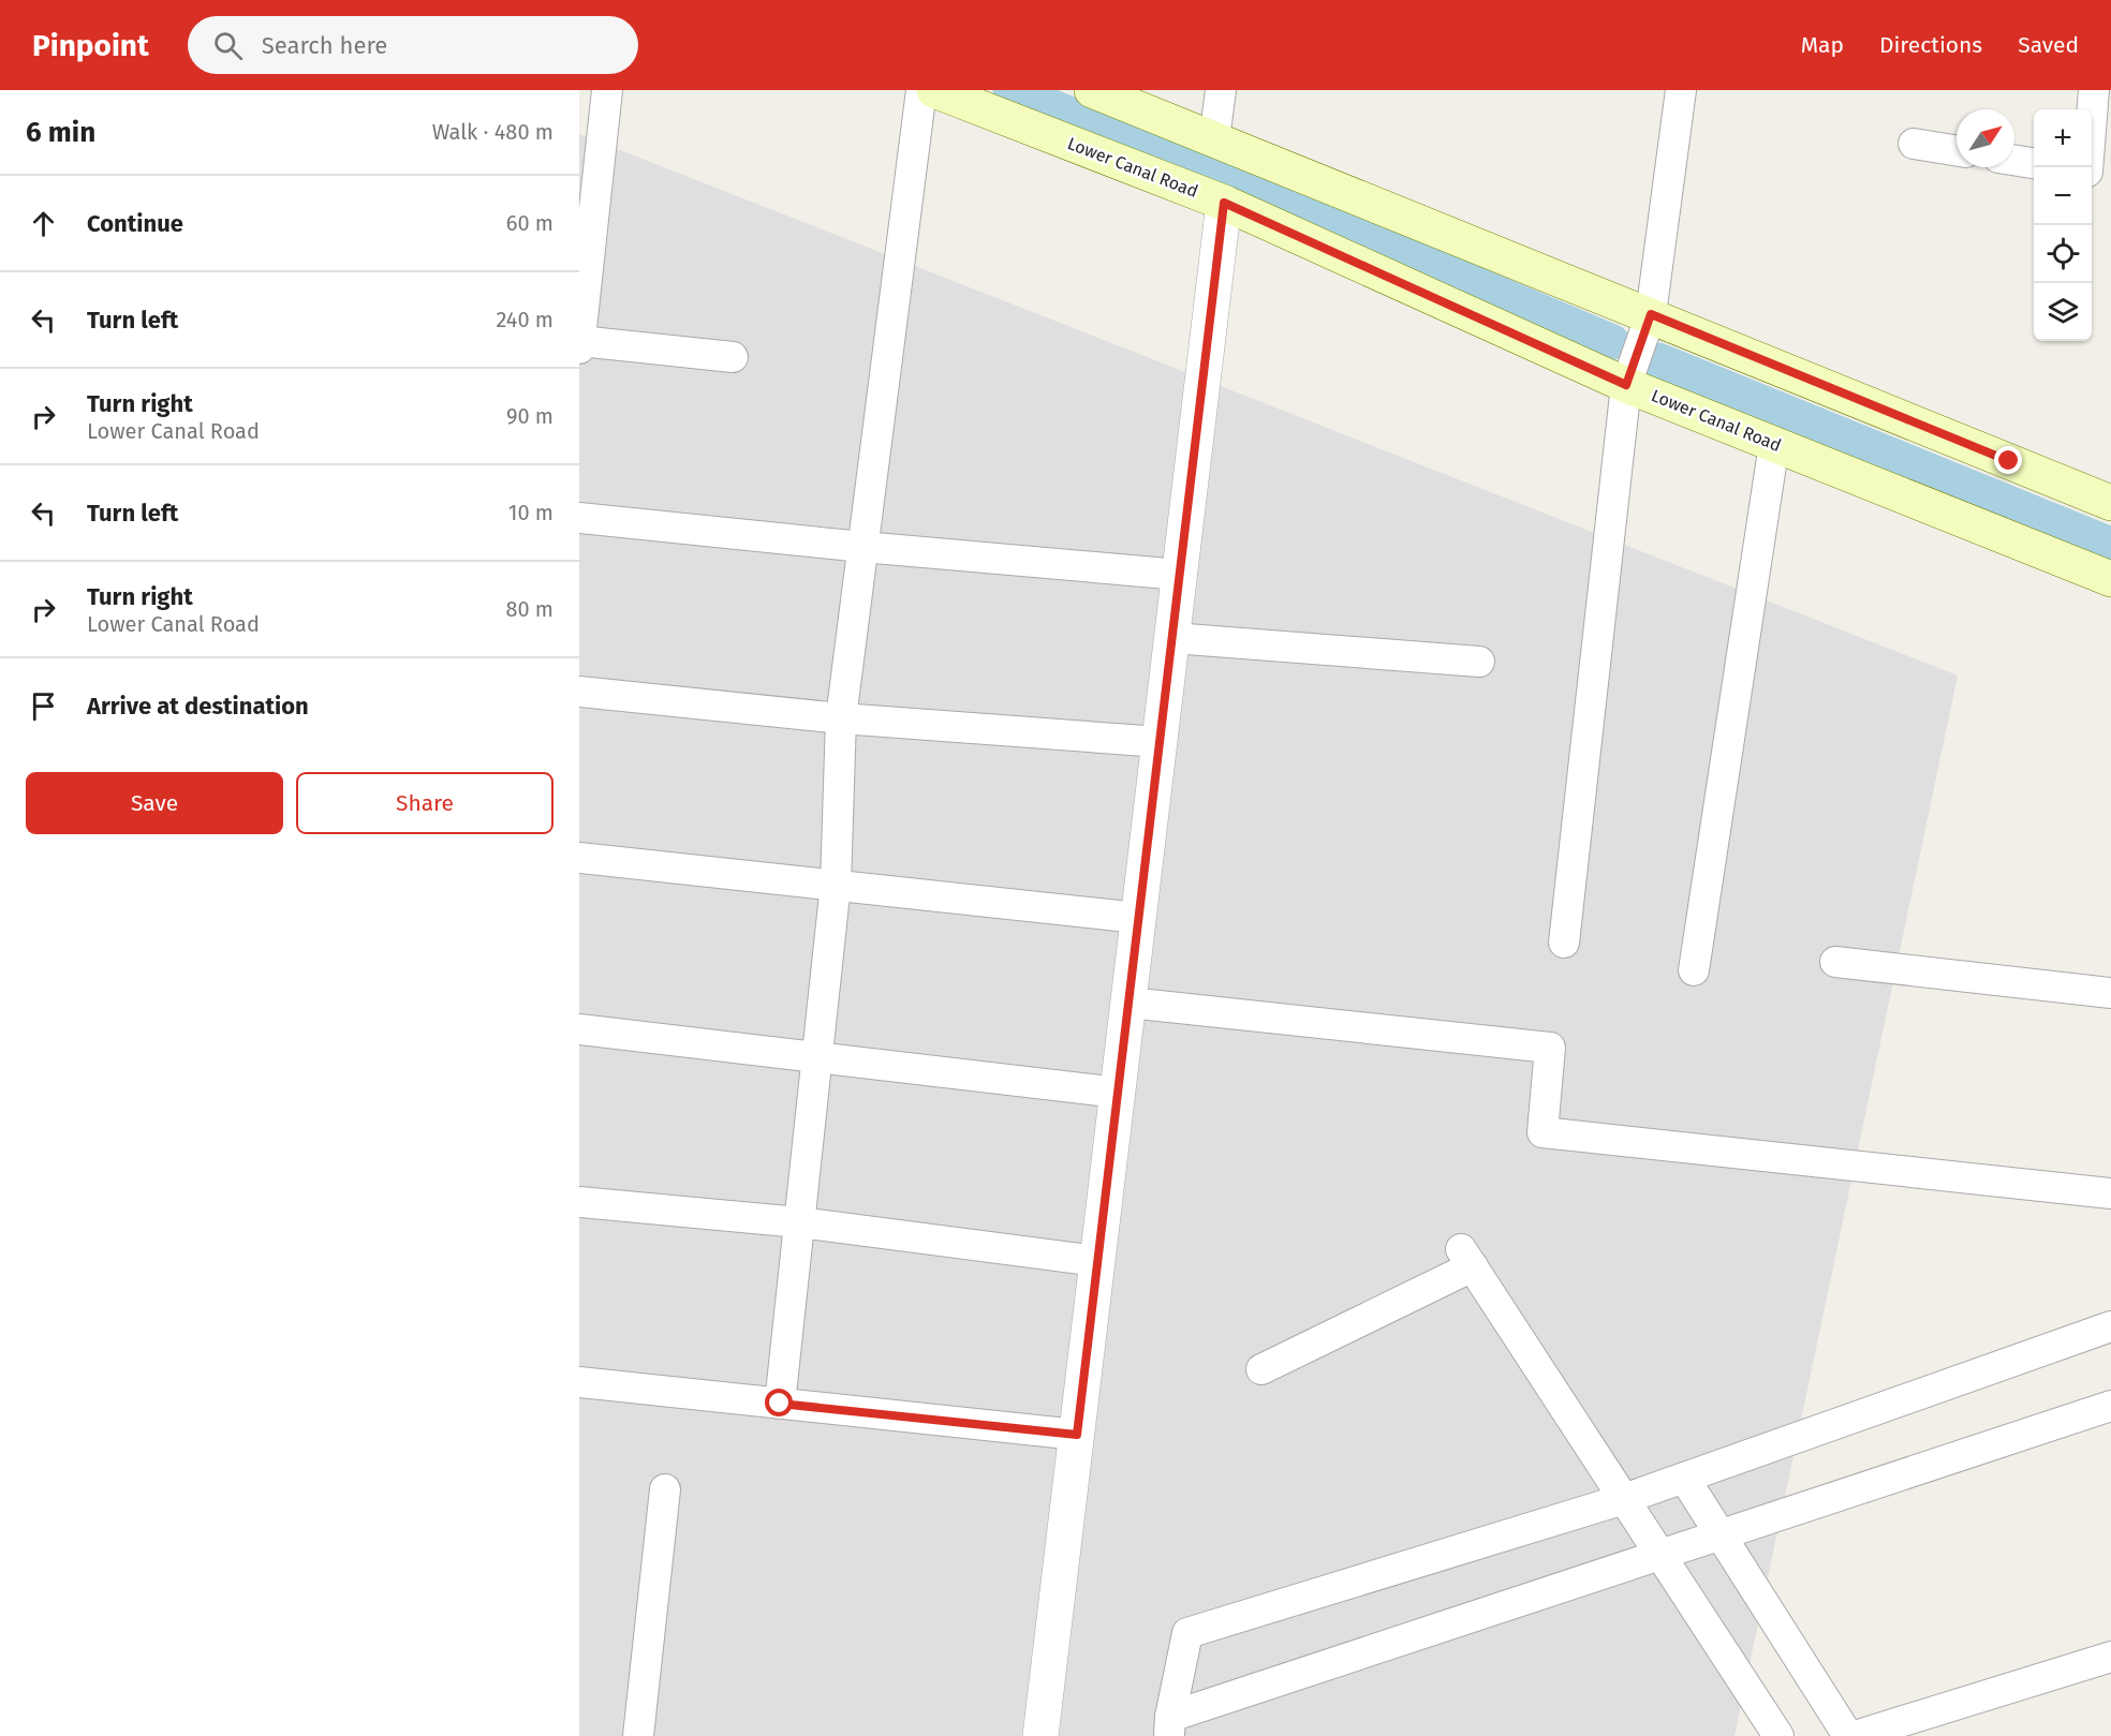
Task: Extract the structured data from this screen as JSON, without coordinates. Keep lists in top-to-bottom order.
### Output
{
  "streets": {
    "main road": ["Lower Canal Road"]
  },
  "north": "top right",
  "page": {
    "header": "Pinpoint",
    "search": "Search here",
    "nav": ["Map", "Directions", "Saved"],
    "heading": ["6 min", "Walk · 480 m"],
    "map_buttons": ["+", "−"],
    "list": [
      ["Continue", "60 m"],
      ["Turn left", "240 m"],
      ["Turn right", "Lower Canal Road", "90 m"],
      ["Turn left", "10 m"],
      ["Turn right", "Lower Canal Road", "80 m"],
      "Arrive at destination"
    ],
    "buttons": ["Save", "Share"]
  }
}
